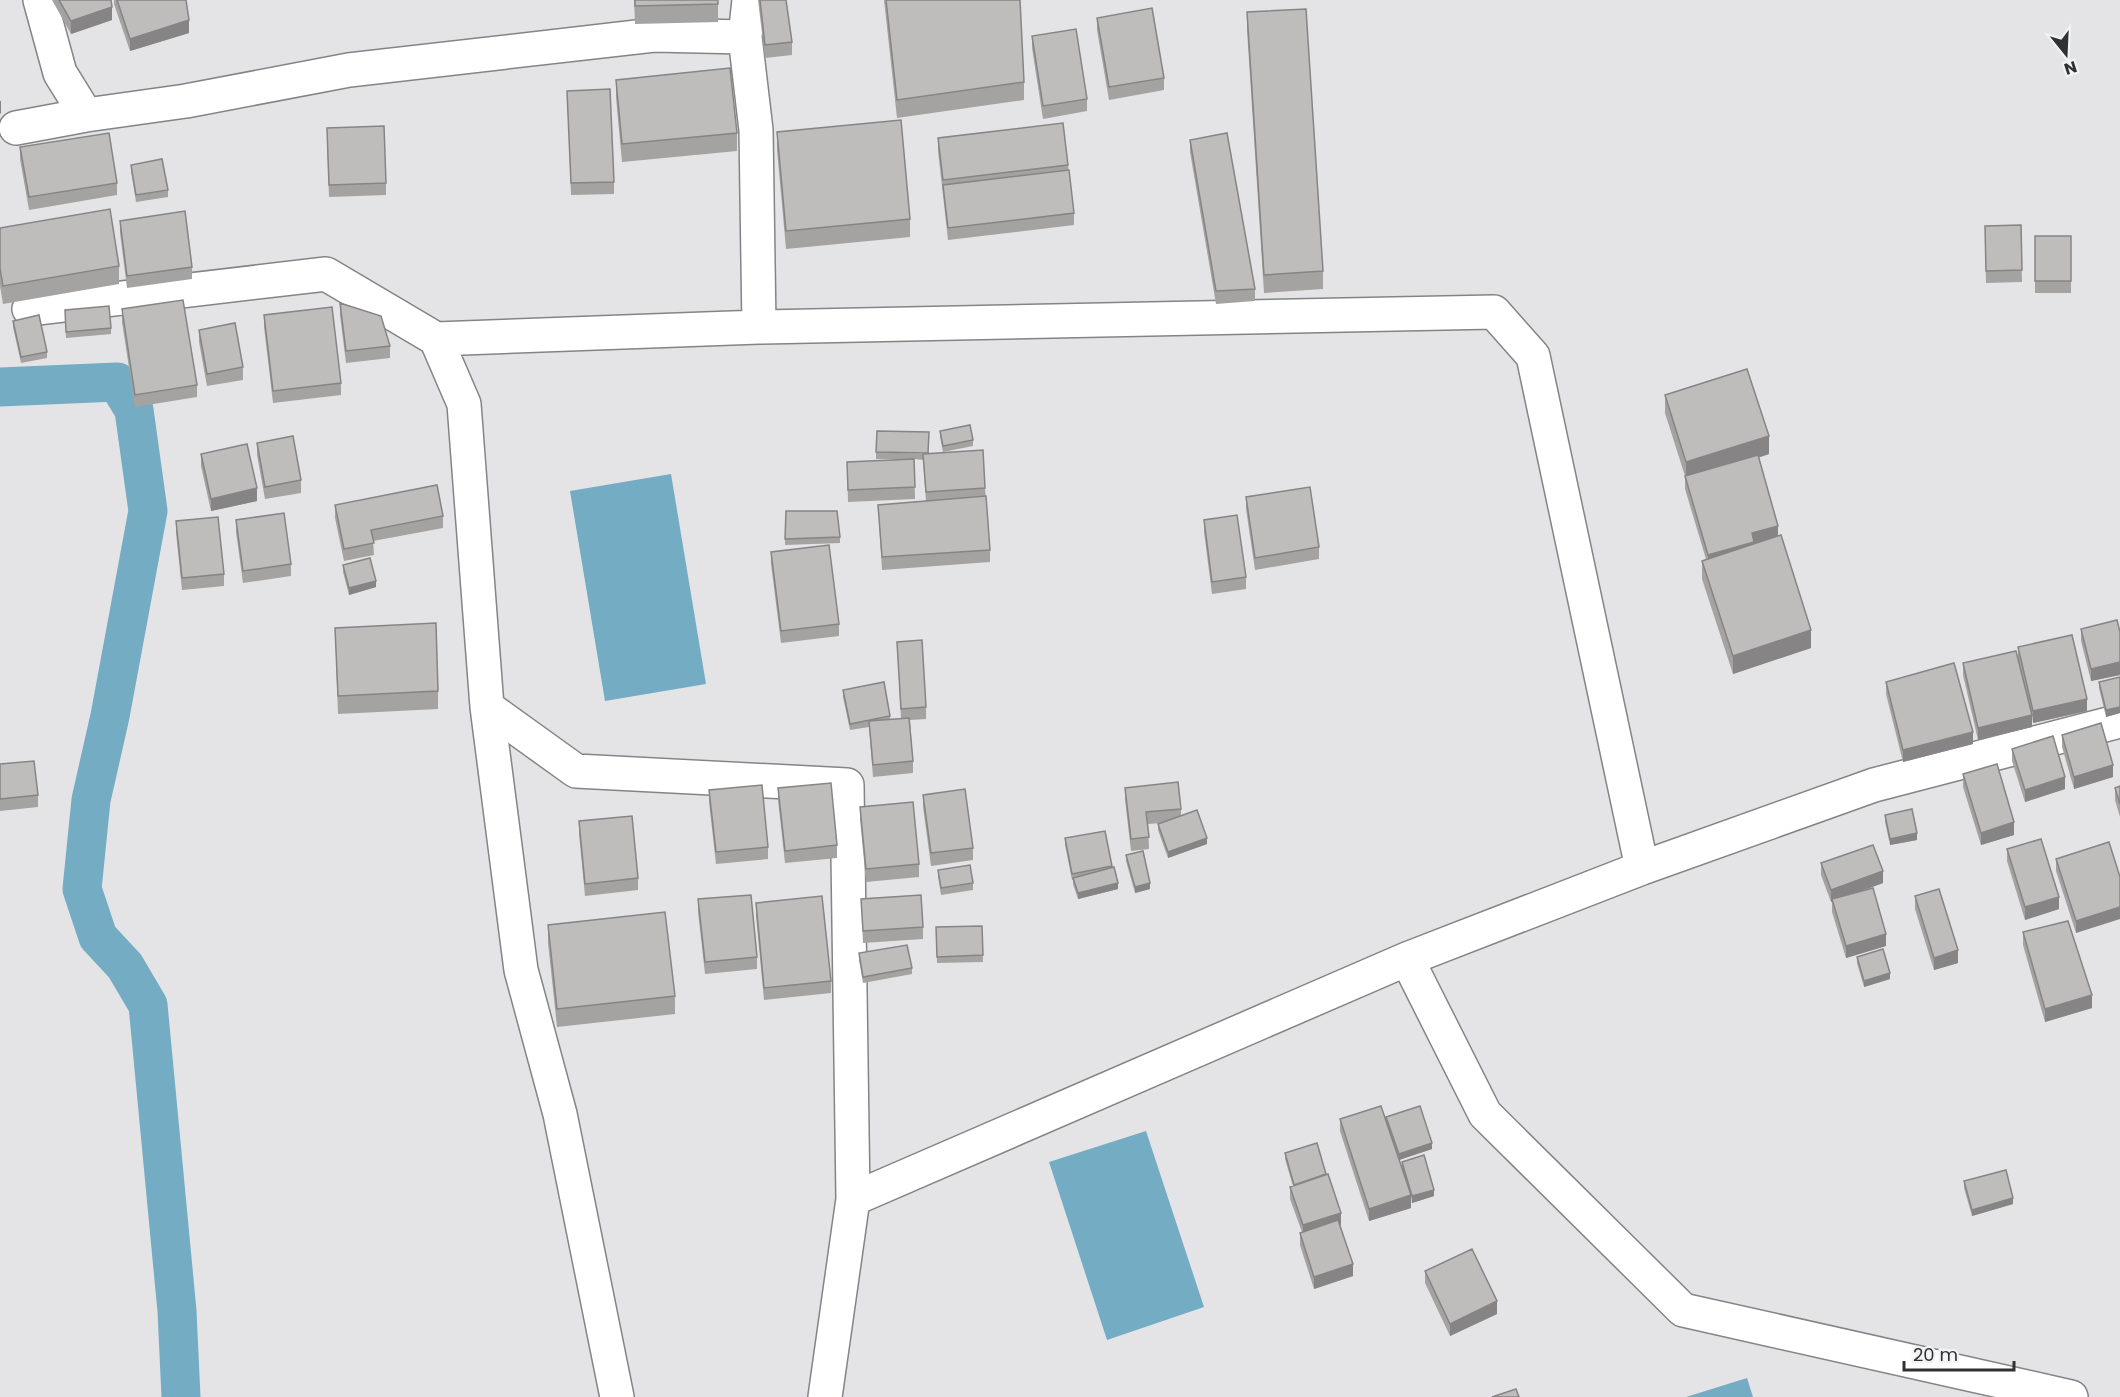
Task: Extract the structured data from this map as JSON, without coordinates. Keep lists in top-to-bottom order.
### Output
{
  "scale_bar": "20 m",
  "north": "bottom"
}
